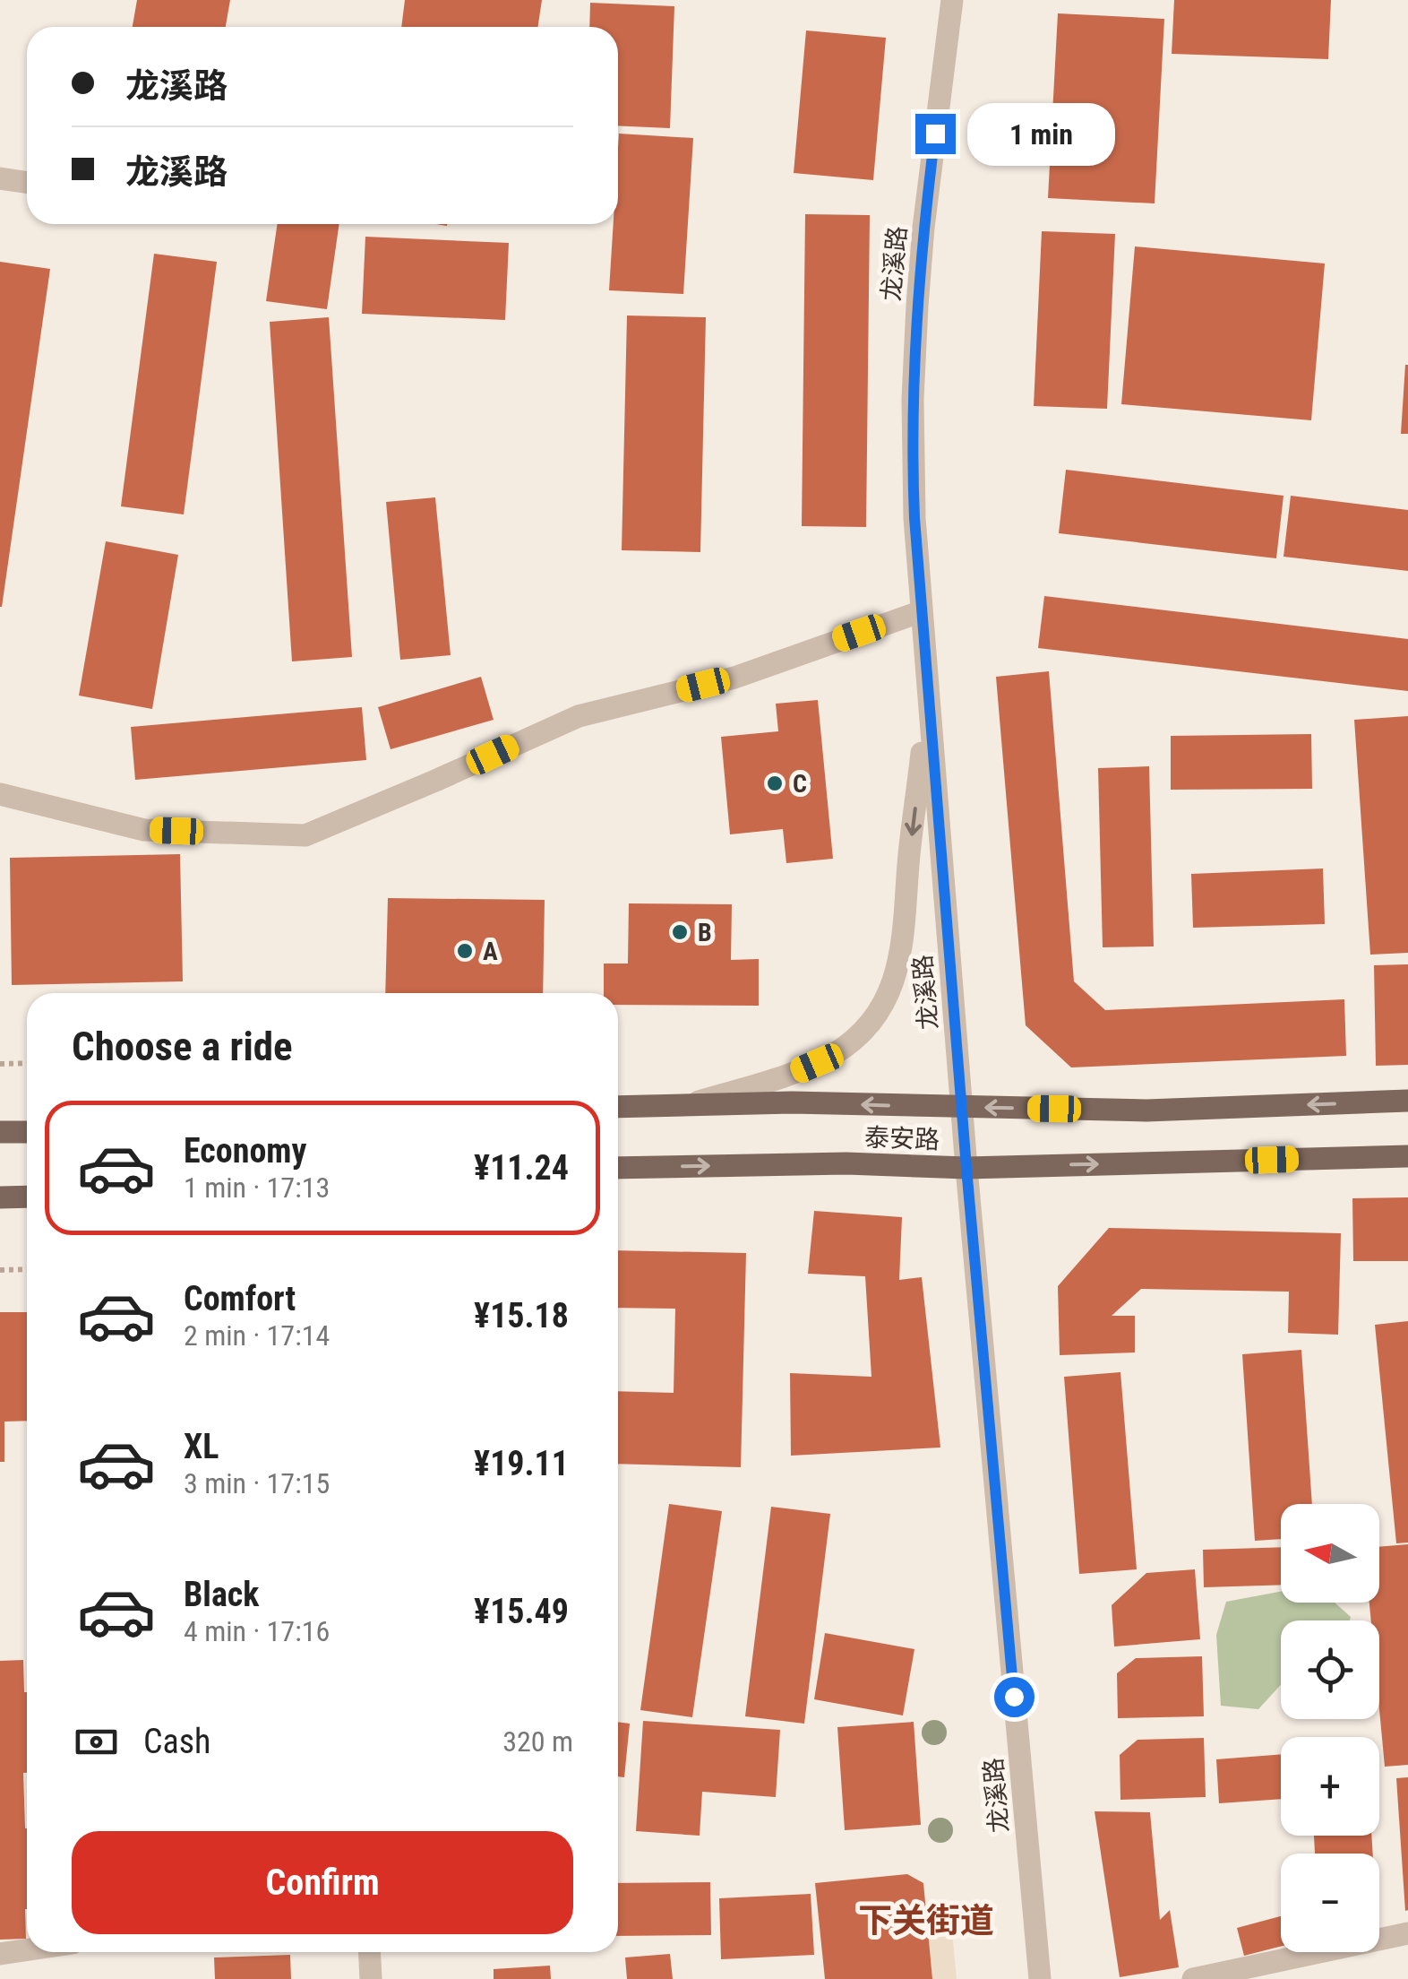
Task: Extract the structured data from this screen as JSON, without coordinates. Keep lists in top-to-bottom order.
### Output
{
  "streets": {
    "main road": ["泰安路"],
    "street": ["龙溪路"]
  },
  "crossings": [
    ["龙溪路", "泰安路"]
  ],
  "districts": ["下关街道"],
  "places": ["C", "B", "A"],
  "north": "left",
  "page": {
    "banner": ["龙溪路", "龙溪路"],
    "bubble": "1 min",
    "heading": "Choose a ride",
    "list": [
      {
        "name": "Economy",
        "note": "1 min · 17:13",
        "value": "¥11.24"
      },
      {
        "name": "Comfort",
        "note": "2 min · 17:14",
        "value": "¥15.18"
      },
      {
        "name": "XL",
        "note": "3 min · 17:15",
        "value": "¥19.11"
      },
      {
        "name": "Black",
        "note": "4 min · 17:16",
        "value": "¥15.49"
      }
    ],
    "map_buttons": ["+", "−"],
    "pay": ["Cash", "320 m"],
    "buttons": "Confirm"
  }
}
